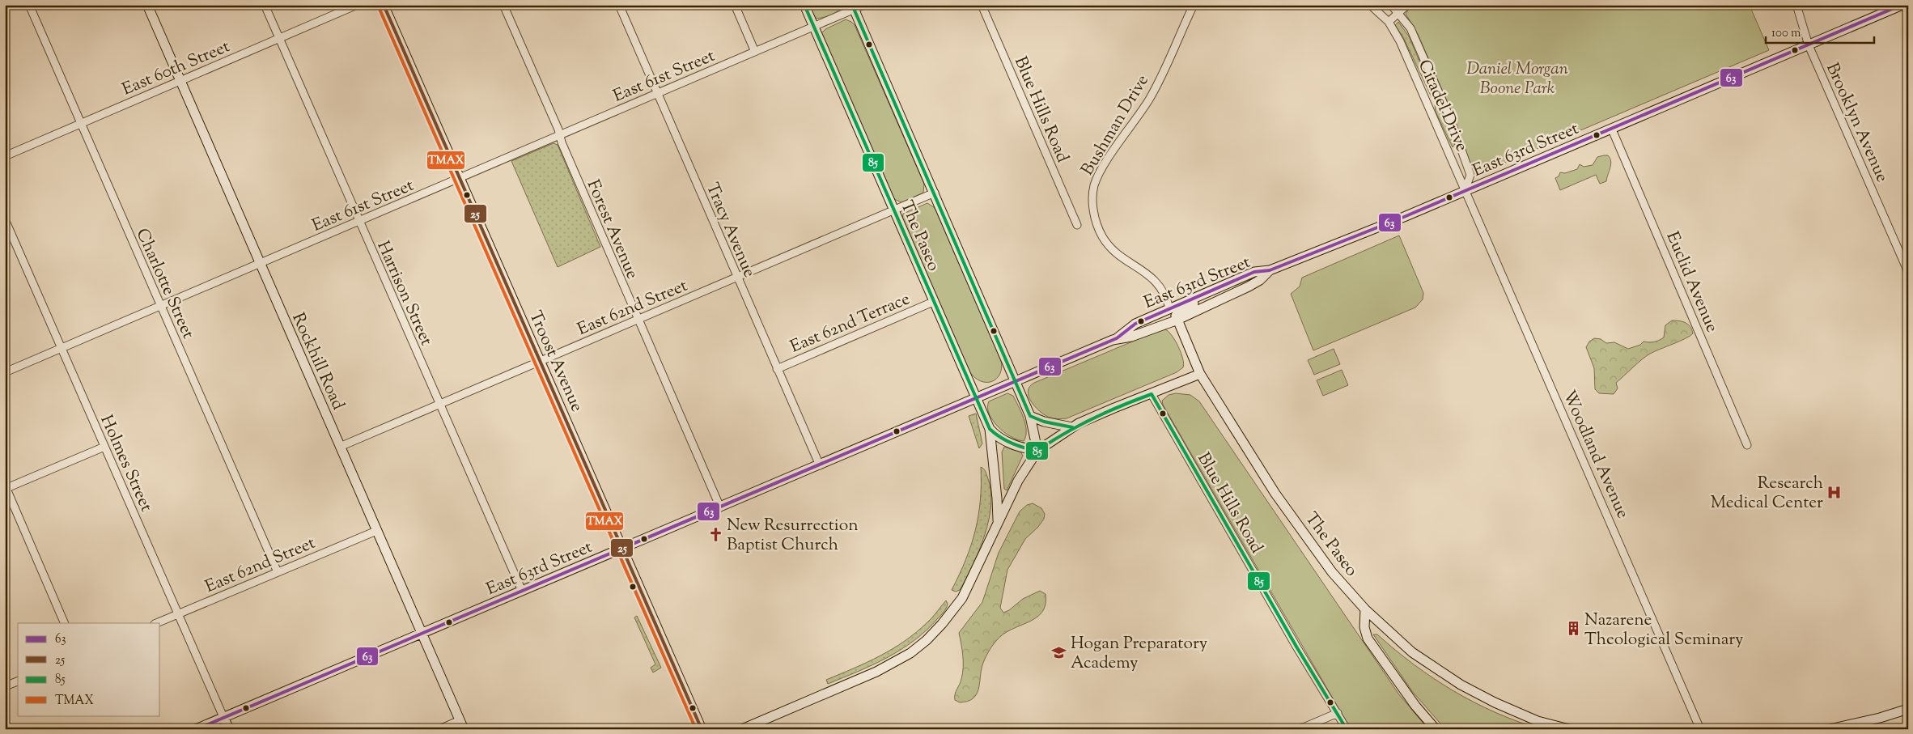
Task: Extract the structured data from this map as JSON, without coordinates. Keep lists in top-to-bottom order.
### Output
{
  "streets": {
    "main road": [
      "East 63rd Street",
      "The Paseo",
      "Rockhill Road",
      "Troost Avenue"
    ],
    "street": [
      "East 60th Street",
      "East 61st Street",
      "Citadel Drive",
      "Blue Hills Road",
      "Brooklyn Avenue",
      "Bushman Drive",
      "Forest Avenue",
      "Tracy Avenue",
      "Euclid Avenue",
      "Charlotte Street",
      "Harrison Street",
      "East 62nd Street",
      "East 62nd Terrace",
      "Woodland Avenue",
      "Holmes Street"
    ]
  },
  "crossings": [
    ["East 60th Street", "Charlotte Street"],
    ["East 60th Street", "Harrison Street"],
    ["East 60th Street", "Rockhill Road"],
    ["East 61st Street", "Forest Avenue"],
    ["East 61st Street", "Tracy Avenue"],
    ["East 61st Street", "The Paseo"],
    ["East 61st Street", "Charlotte Street"],
    ["East 61st Street", "Harrison Street"],
    ["East 61st Street", "Rockhill Road"],
    ["East 61st Street", "Troost Avenue"],
    ["East 61st Street", "Holmes Street"],
    ["Citadel Drive", "East 63rd Street"],
    ["Citadel Drive", "Woodland Avenue"],
    ["Brooklyn Avenue", "East 63rd Street"],
    ["Bushman Drive", "East 63rd Street"],
    ["East 63rd Street", "Forest Avenue"],
    ["East 63rd Street", "Tracy Avenue"],
    ["East 63rd Street", "The Paseo"],
    ["East 63rd Street", "Euclid Avenue"],
    ["East 63rd Street", "Harrison Street"],
    ["East 63rd Street", "Rockhill Road"],
    ["East 63rd Street", "Troost Avenue"],
    ["East 63rd Street", "Woodland Avenue"],
    ["East 63rd Street", "Holmes Street"],
    ["Forest Avenue", "East 62nd Street"],
    ["Tracy Avenue", "East 62nd Street"],
    ["Tracy Avenue", "East 62nd Terrace"],
    ["The Paseo", "East 62nd Street"],
    ["The Paseo", "East 62nd Terrace"],
    ["Charlotte Street", "East 62nd Street"],
    ["Harrison Street", "East 62nd Street"],
    ["East 62nd Street", "Rockhill Road"],
    ["East 62nd Street", "Troost Avenue"],
    ["East 62nd Street", "Holmes Street"]
  ],
  "parks": ["Daniel Morgan Boone Park"],
  "places": {
    "hospital": ["Research Medical Center"],
    "church": ["New Resurrection Baptist Church"],
    "building": ["Nazarene Theological Seminary"],
    "school or university": ["Hogan Preparatory Academy"]
  },
  "lines": [
    "transit line 63",
    "transit line 25",
    "transit line 85",
    "transit line TMAX"
  ],
  "legend": [
    "63",
    "25",
    "85",
    "TMAX"
  ],
  "scale_bar": "100 m"
}
